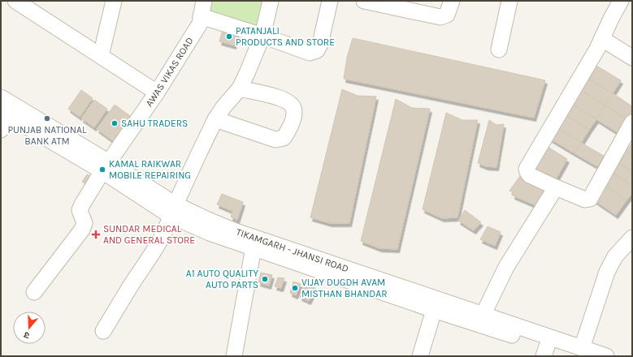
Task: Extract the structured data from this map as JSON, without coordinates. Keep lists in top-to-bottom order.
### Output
{
  "streets": {
    "street": ["AWAS VIKAS ROAD", "TIKAMGARH - JHANSI ROAD"]
  },
  "crossings": [
    ["AWAS VIKAS ROAD", "TIKAMGARH - JHANSI ROAD"]
  ],
  "places": {
    "other": [
      "PATANJALI PRODUCTS AND STORE",
      "PUNJAB NATIONAL BANK ATM",
      "SAHU TRADERS",
      "KAMAL RAIKWAR MOBILE REPAIRING",
      "A1 AUTO QUALITY AUTO PARTS",
      "VIJAY DUGDH AVAM MISTHAN BHANDAR"
    ],
    "health": ["SUNDAR MEDICAL AND GENERAL STORE"]
  },
  "north": "bottom"
}
